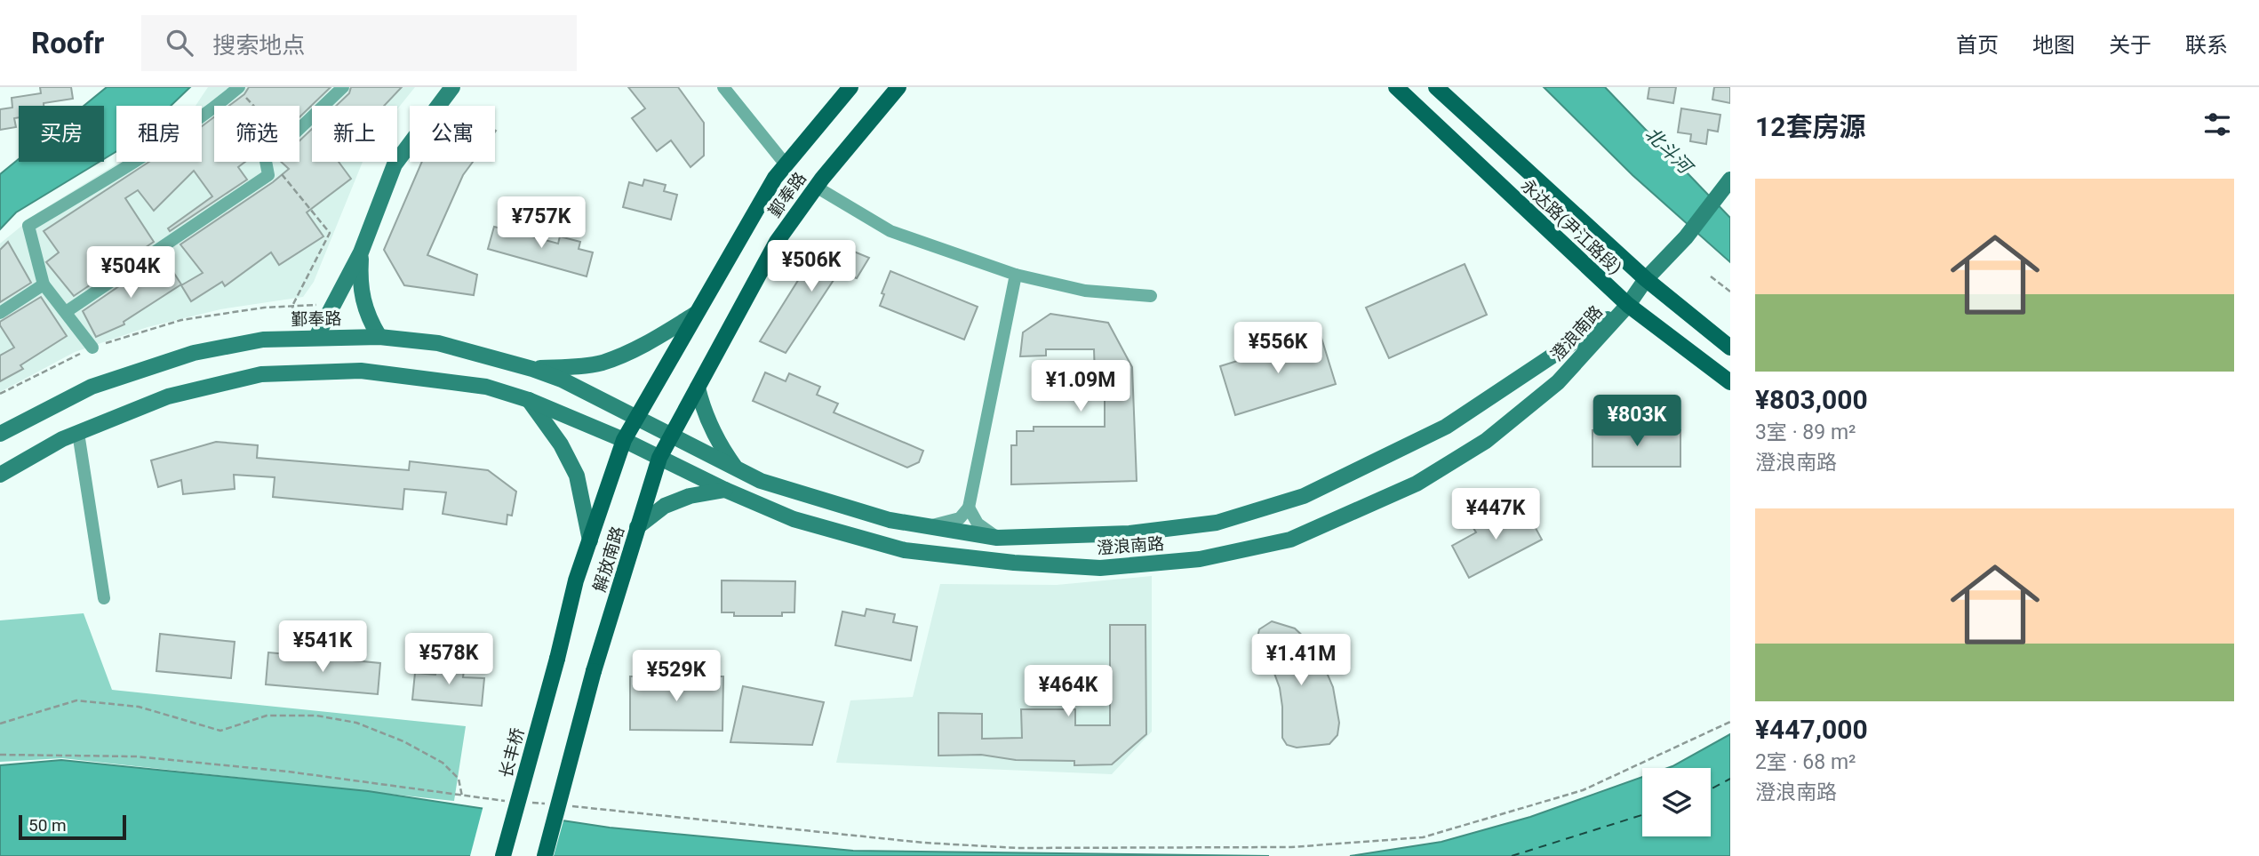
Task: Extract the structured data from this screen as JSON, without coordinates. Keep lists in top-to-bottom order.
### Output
{
  "streets": {
    "main road": [
      "鄞奉路",
      "永达路(尹江路段)",
      "澄浪南路",
      "解放南路",
      "长丰桥"
    ]
  },
  "crossings": [
    ["鄞奉路", "澄浪南路"],
    ["鄞奉路", "解放南路"],
    ["鄞奉路", "长丰桥"],
    ["永达路(尹江路段)", "澄浪南路"],
    ["澄浪南路", "解放南路"]
  ],
  "water": ["北斗河"],
  "scale_bar": "50 m",
  "page": {
    "header": "Roofr",
    "search": "搜索地点",
    "nav": [
      "首页",
      "地图",
      "关于",
      "联系"
    ],
    "heading": "12套房源",
    "chip": [
      "买房",
      "租房",
      "筛选",
      "新上",
      "公寓"
    ],
    "list": [
      {
        "name": "¥803,000",
        "note": "3室 · 89 m² · 澄浪南路"
      },
      {
        "name": "¥447,000",
        "note": "2室 · 68 m² · 澄浪南路"
      }
    ],
    "price": [
      "¥757K",
      "¥506K",
      "¥504K",
      "¥556K",
      "¥1.09M",
      "¥803K",
      "¥447K",
      "¥541K",
      "¥578K",
      "¥1.41M",
      "¥529K",
      "¥464K"
    ],
    "scale": "50 m"
  }
}
